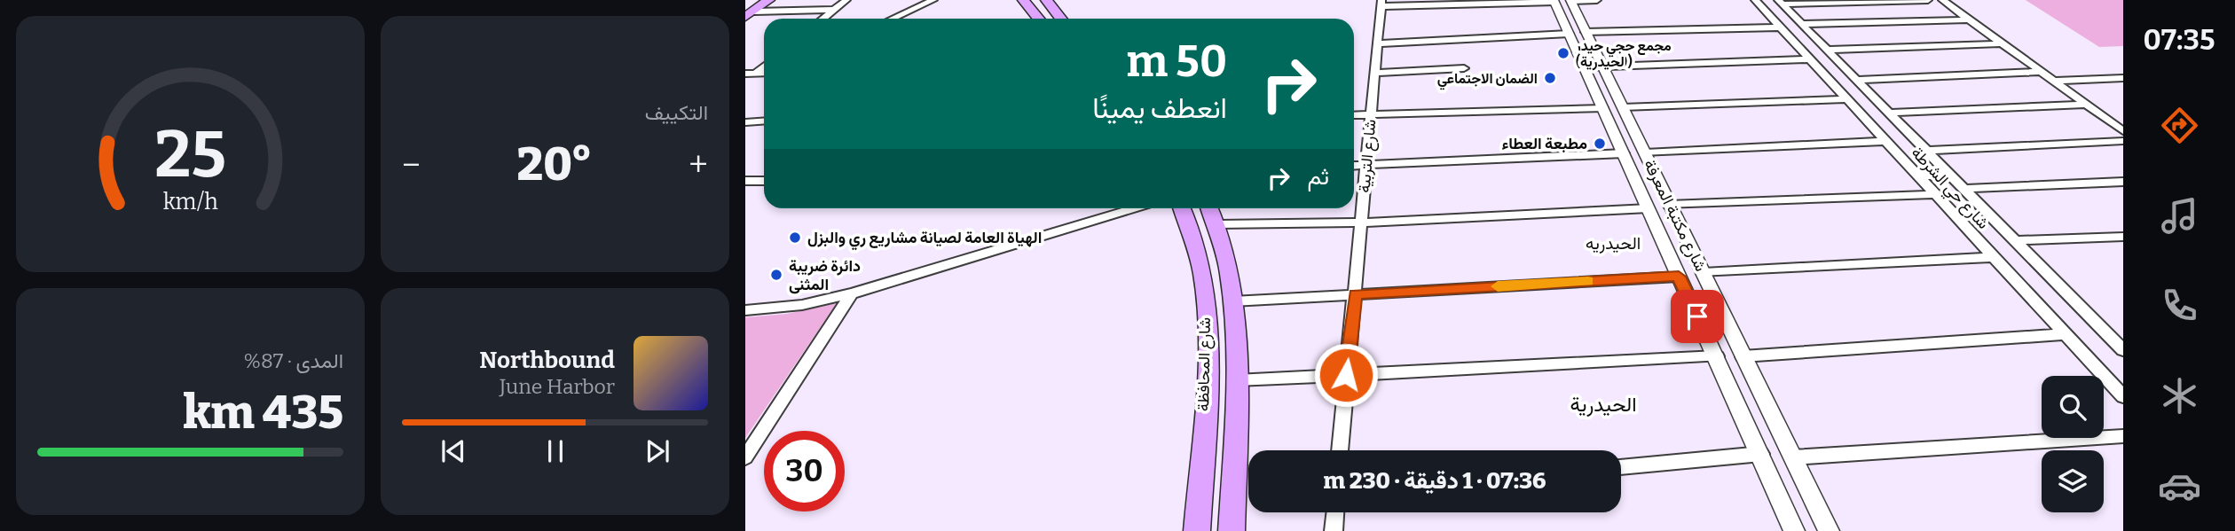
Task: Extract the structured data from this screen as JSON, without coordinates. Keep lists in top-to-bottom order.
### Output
{
  "streets": {
    "main road": ["شارع المحافظة"],
    "street": ["شارع التربية", "شارع حي الشرطة", "شارع مكتبة المعرفة"]
  },
  "districts": ["الحيدريه", "الحيدرية"],
  "places": [
    "مجمع حجي حيدر (الحيدرية)",
    "الضمان الاجتماعي",
    "مطبعة العطاء",
    "الهياة العامة لصيانة مشاريع ري والبزل",
    "دائرة ضريبة المثنى"
  ],
  "page": {
    "tabs": "07:35",
    "tile": [
      "التكييف",
      ["المدى · 87%", "435 km"]
    ],
    "turn": ["50 m", "انعطف يمينًا"],
    "heat": ["−", "20°", "+"],
    "then": "ثم",
    "song": ["Northbound", "June Harbor"],
    "limit": "30",
    "trip": "07:36 · 1 دقيقة · 230 m",
    "gauge": ["25", "km/h"]
  }
}
